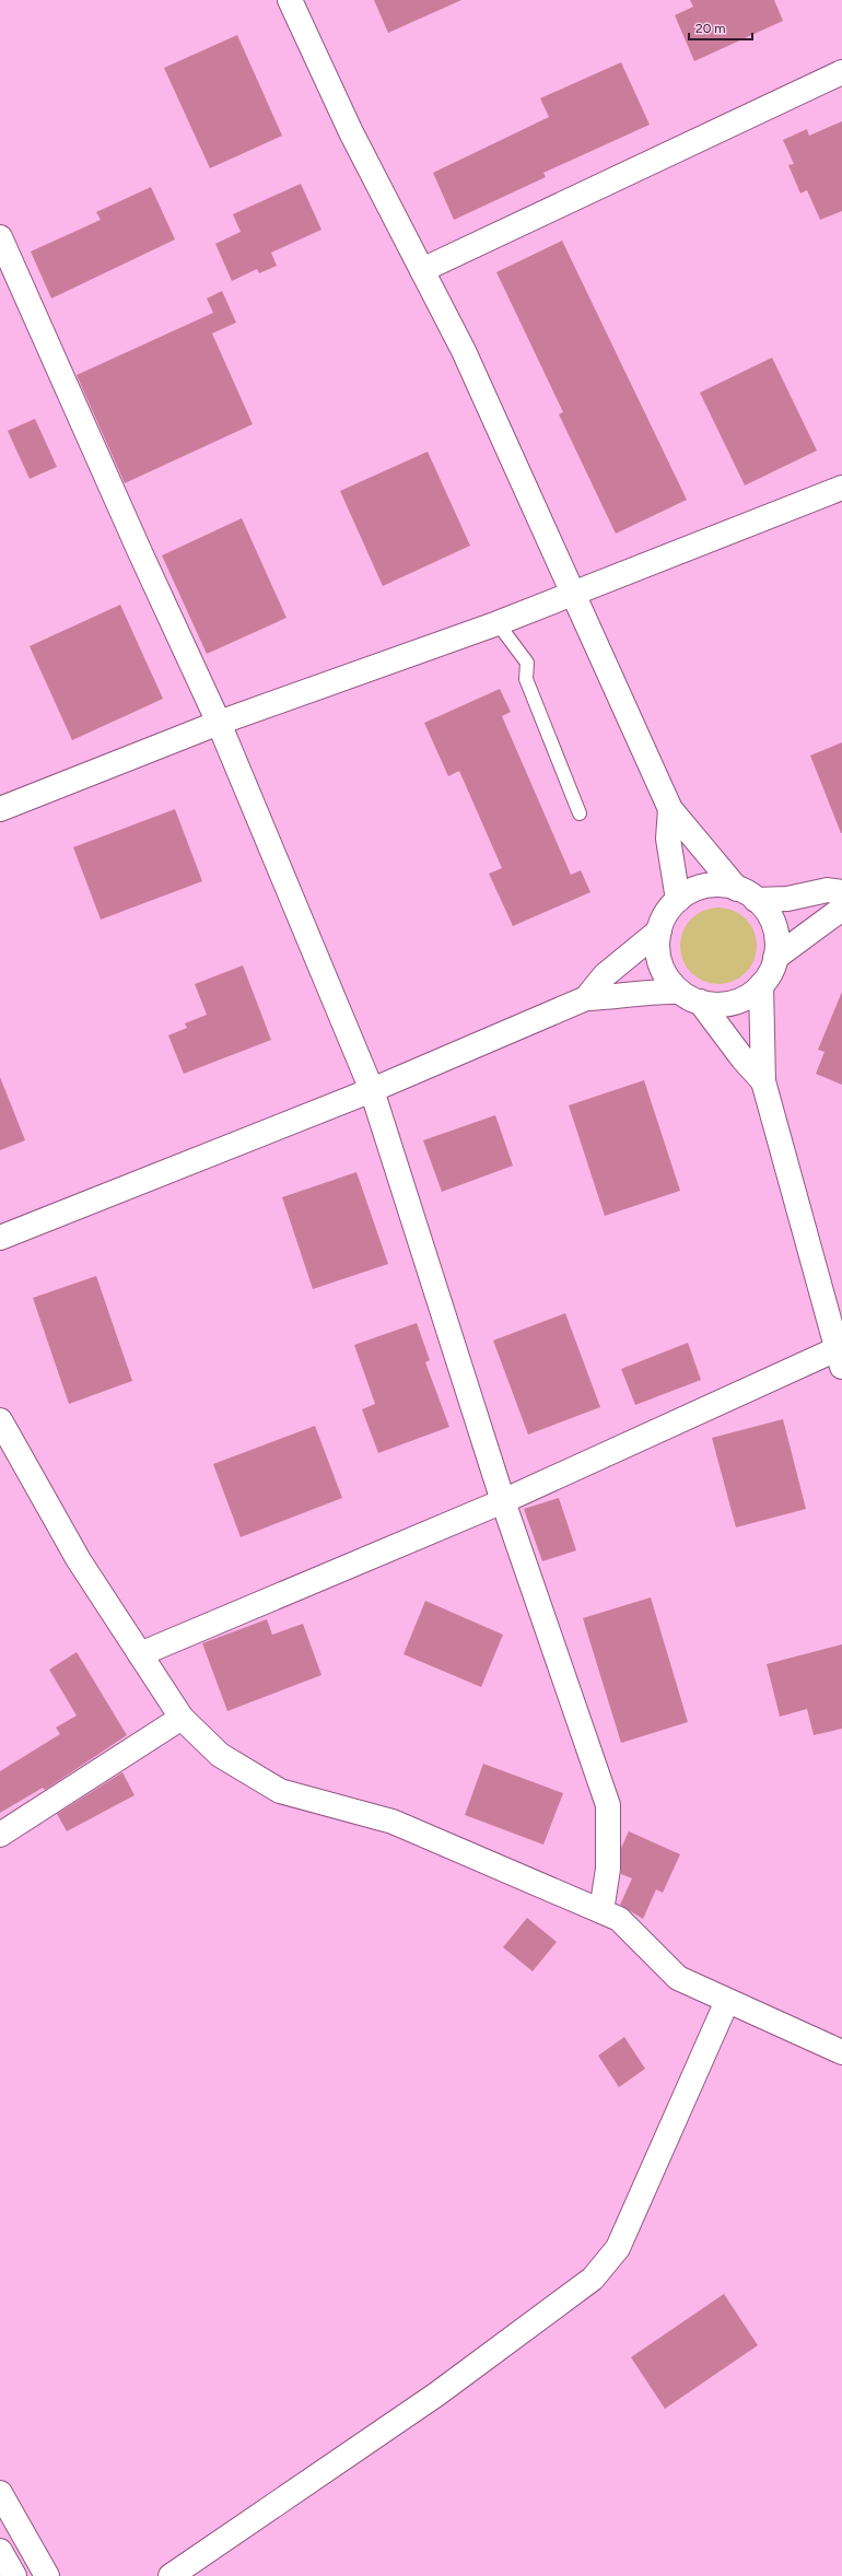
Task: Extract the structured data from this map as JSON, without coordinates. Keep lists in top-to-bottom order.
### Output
{
  "scale_bar": "20 m"
}
